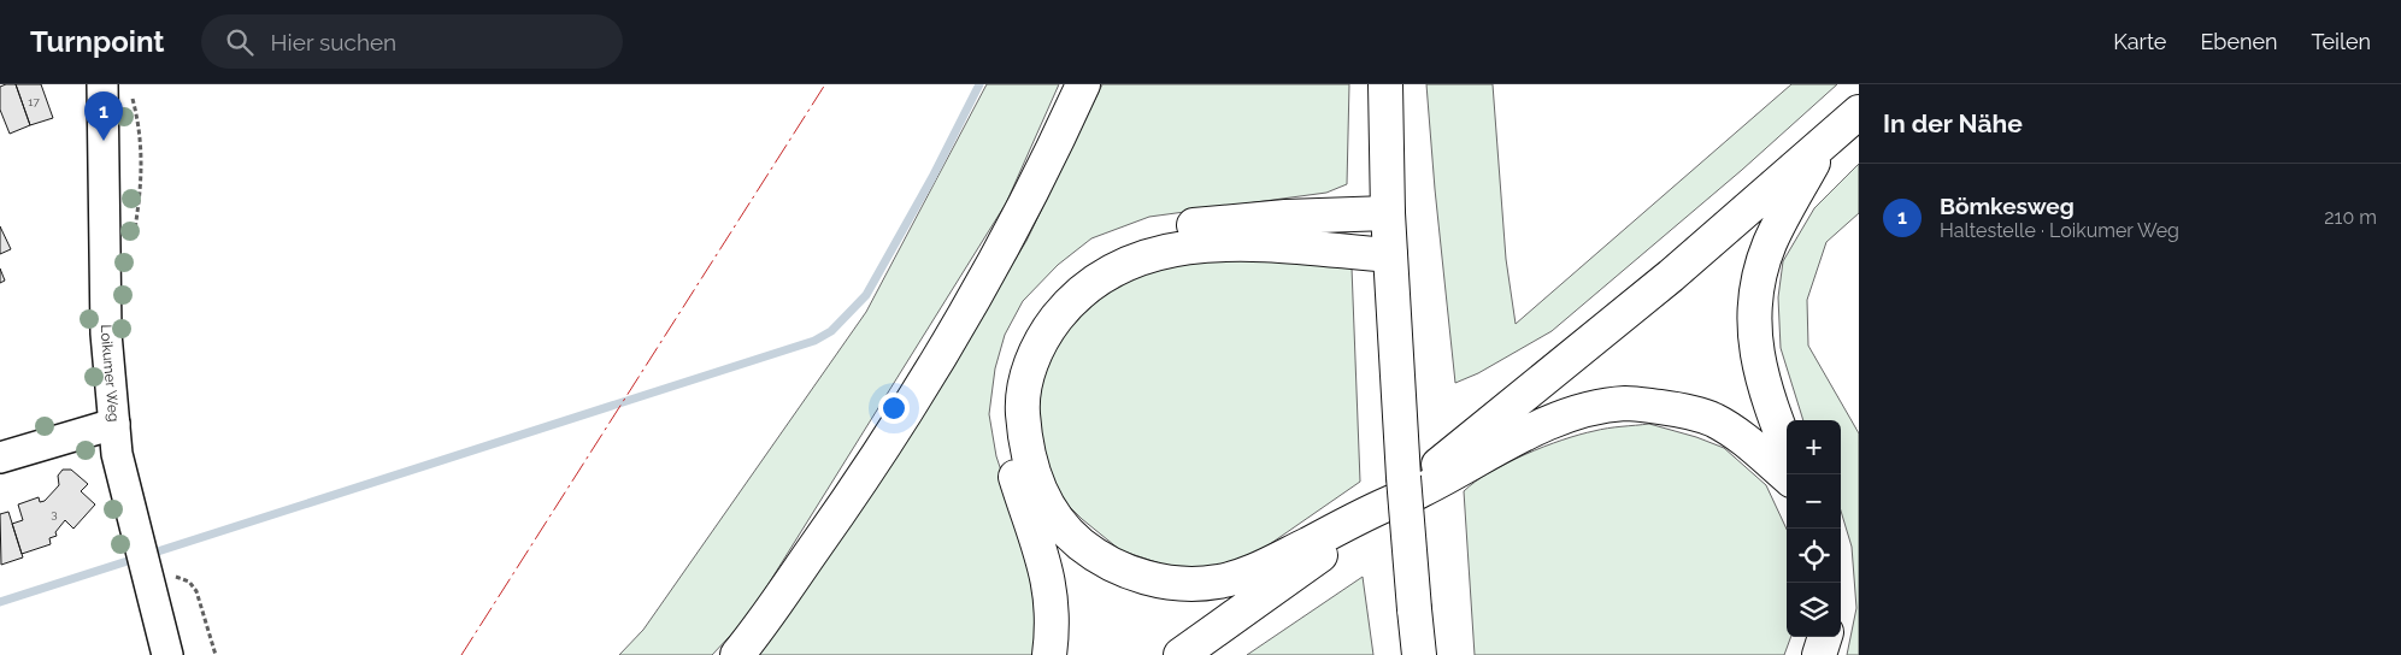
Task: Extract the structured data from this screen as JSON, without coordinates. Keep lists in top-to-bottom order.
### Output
{
  "streets": {
    "street": ["Loikumer Weg"]
  },
  "house_numbers": ["17", "3"],
  "page": {
    "header": "Turnpoint",
    "search": "Hier suchen",
    "nav": ["Karte", "Ebenen", "Teilen"],
    "heading": "In der Nähe",
    "pins": "1",
    "list": [
      {
        "mark": "1",
        "name": "Bömkesweg",
        "note": "Haltestelle · Loikumer Weg",
        "value": "210 m"
      }
    ],
    "map_buttons": ["+", "−"]
  }
}
